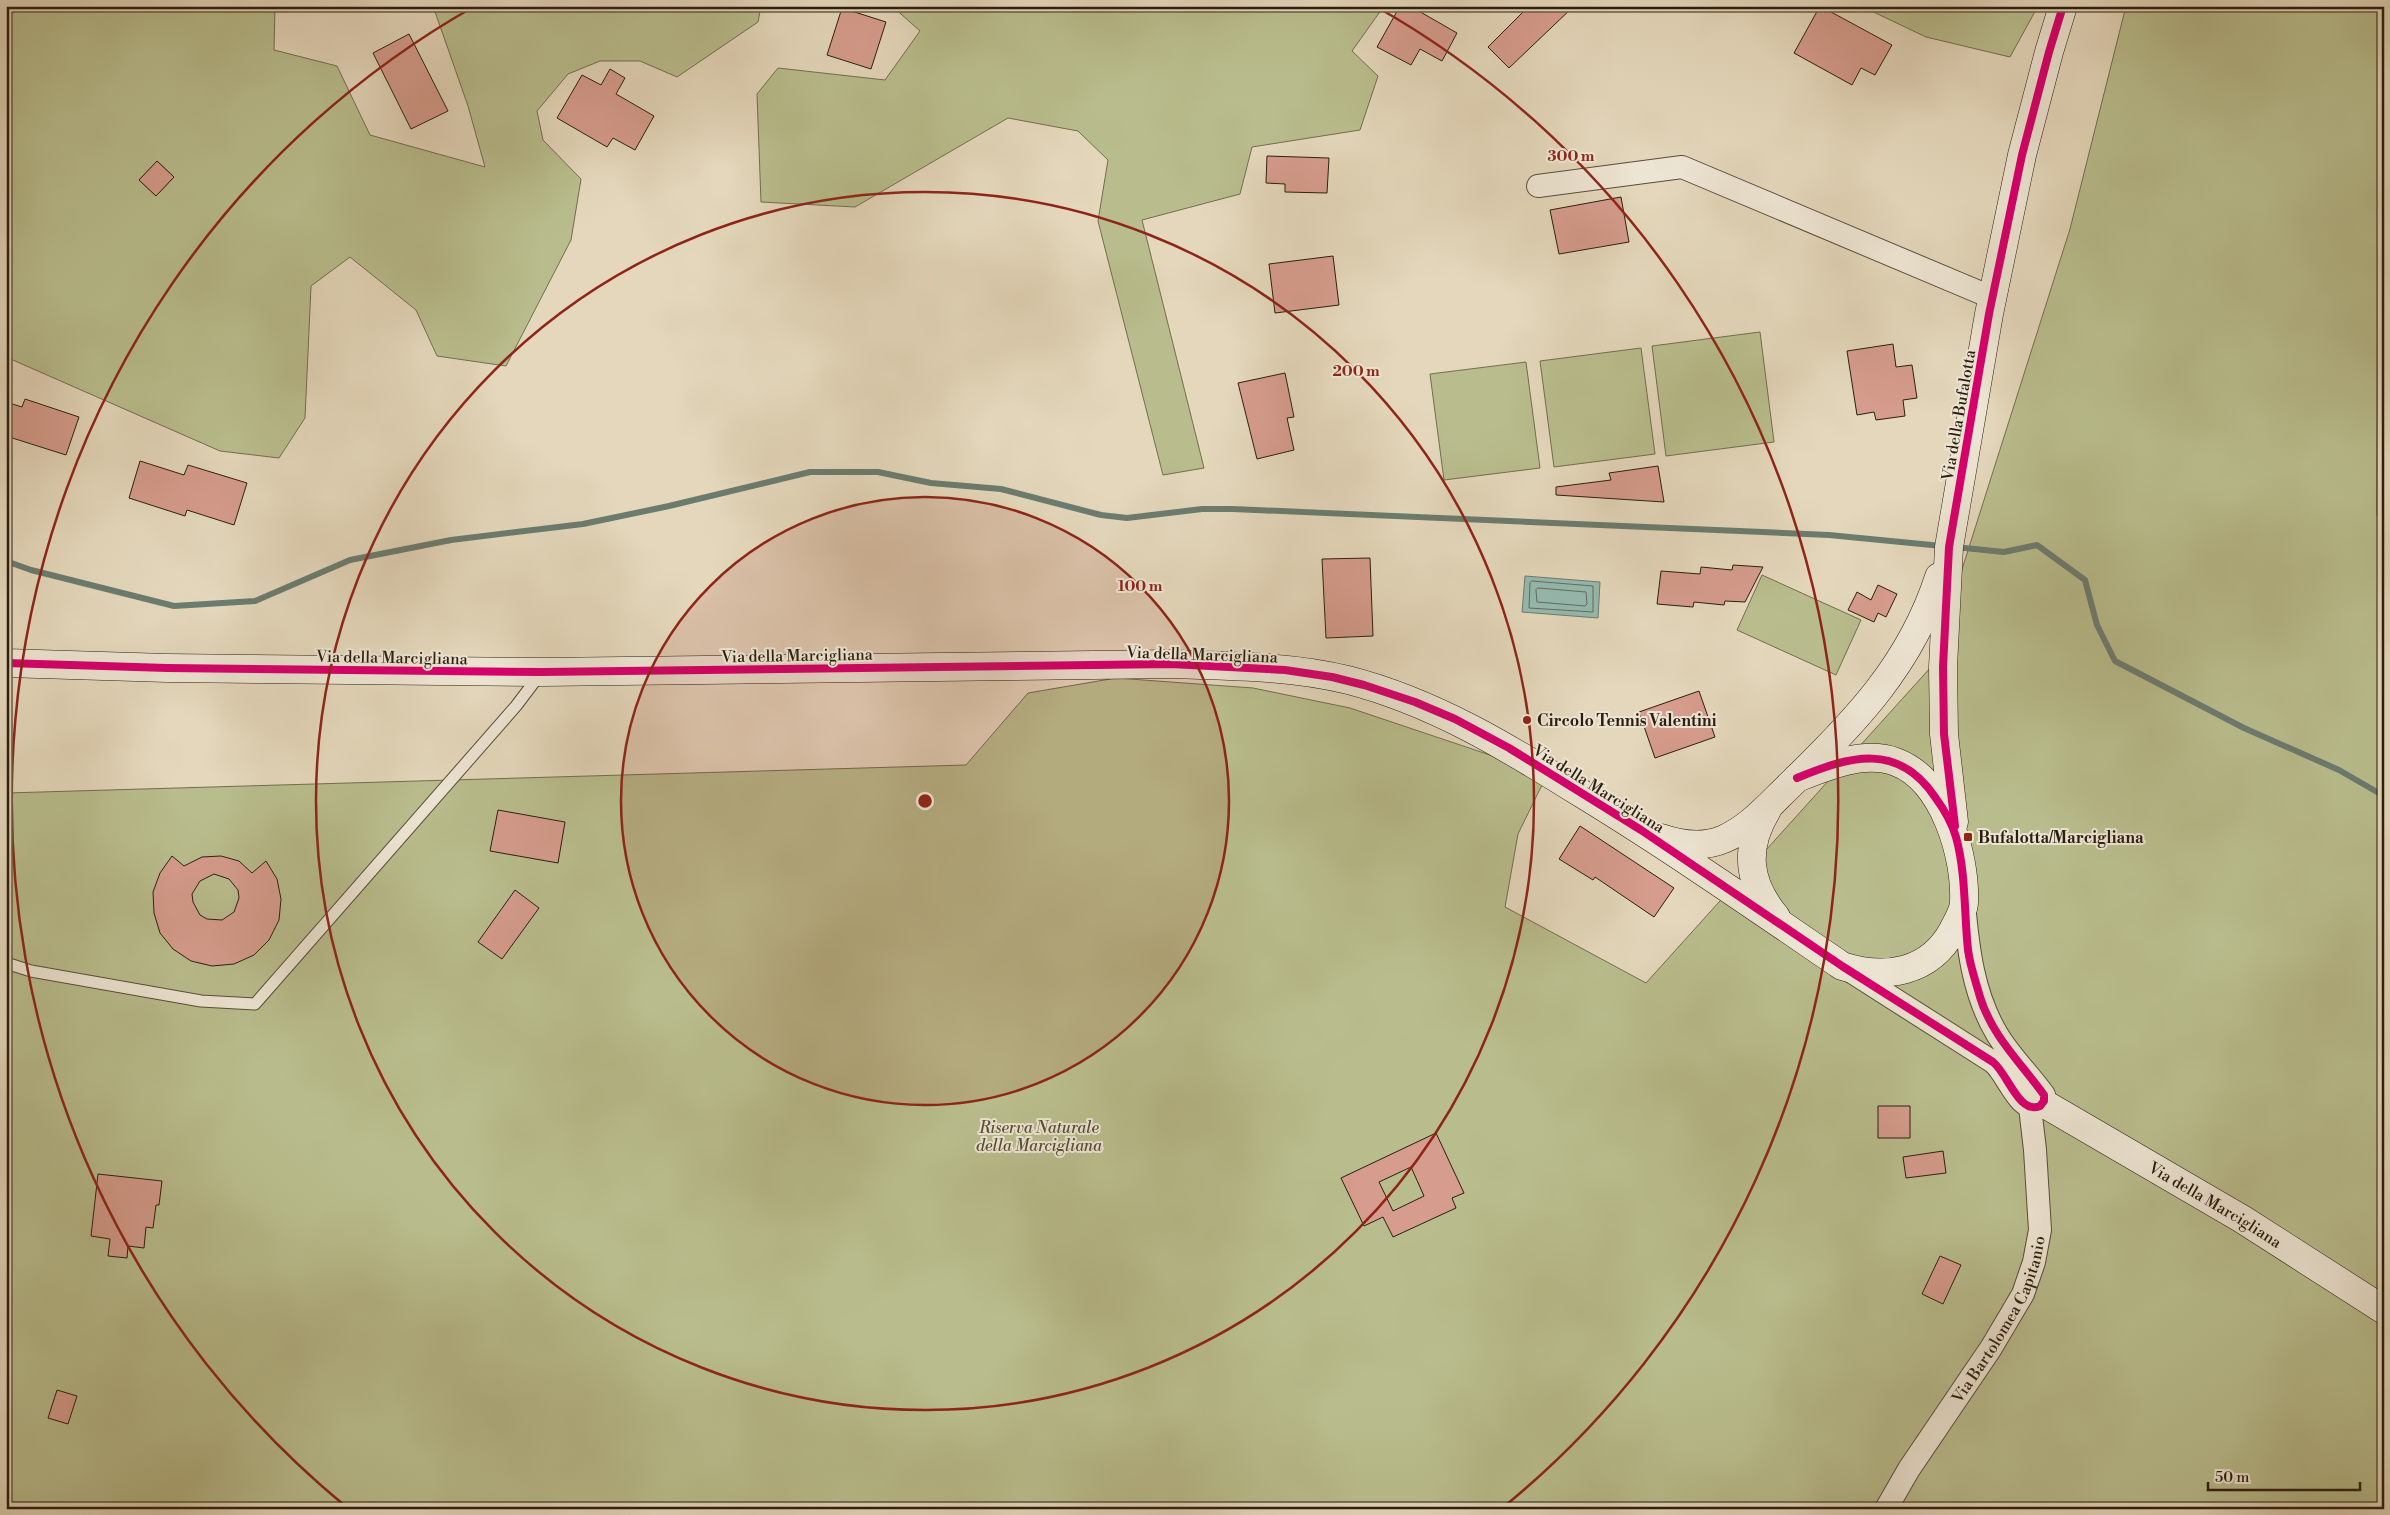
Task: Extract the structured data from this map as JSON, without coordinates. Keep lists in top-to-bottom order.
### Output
{
  "streets": {
    "street": ["Via della Bufalotta", "Via della Marcigliana", "Via Bartolomea Capitanio"]
  },
  "crossings": [
    ["Via della Marcigliana", "Via Bartolomea Capitanio"]
  ],
  "parks": ["Riserva Naturale della Marcigliana"],
  "places": {
    "other": ["Circolo Tennis Valentini"],
    "transit": ["Bufalotta/Marcigliana"]
  },
  "scale_bar": "50 m",
  "rings": ["300 m", "200 m", "100 m"]
}
